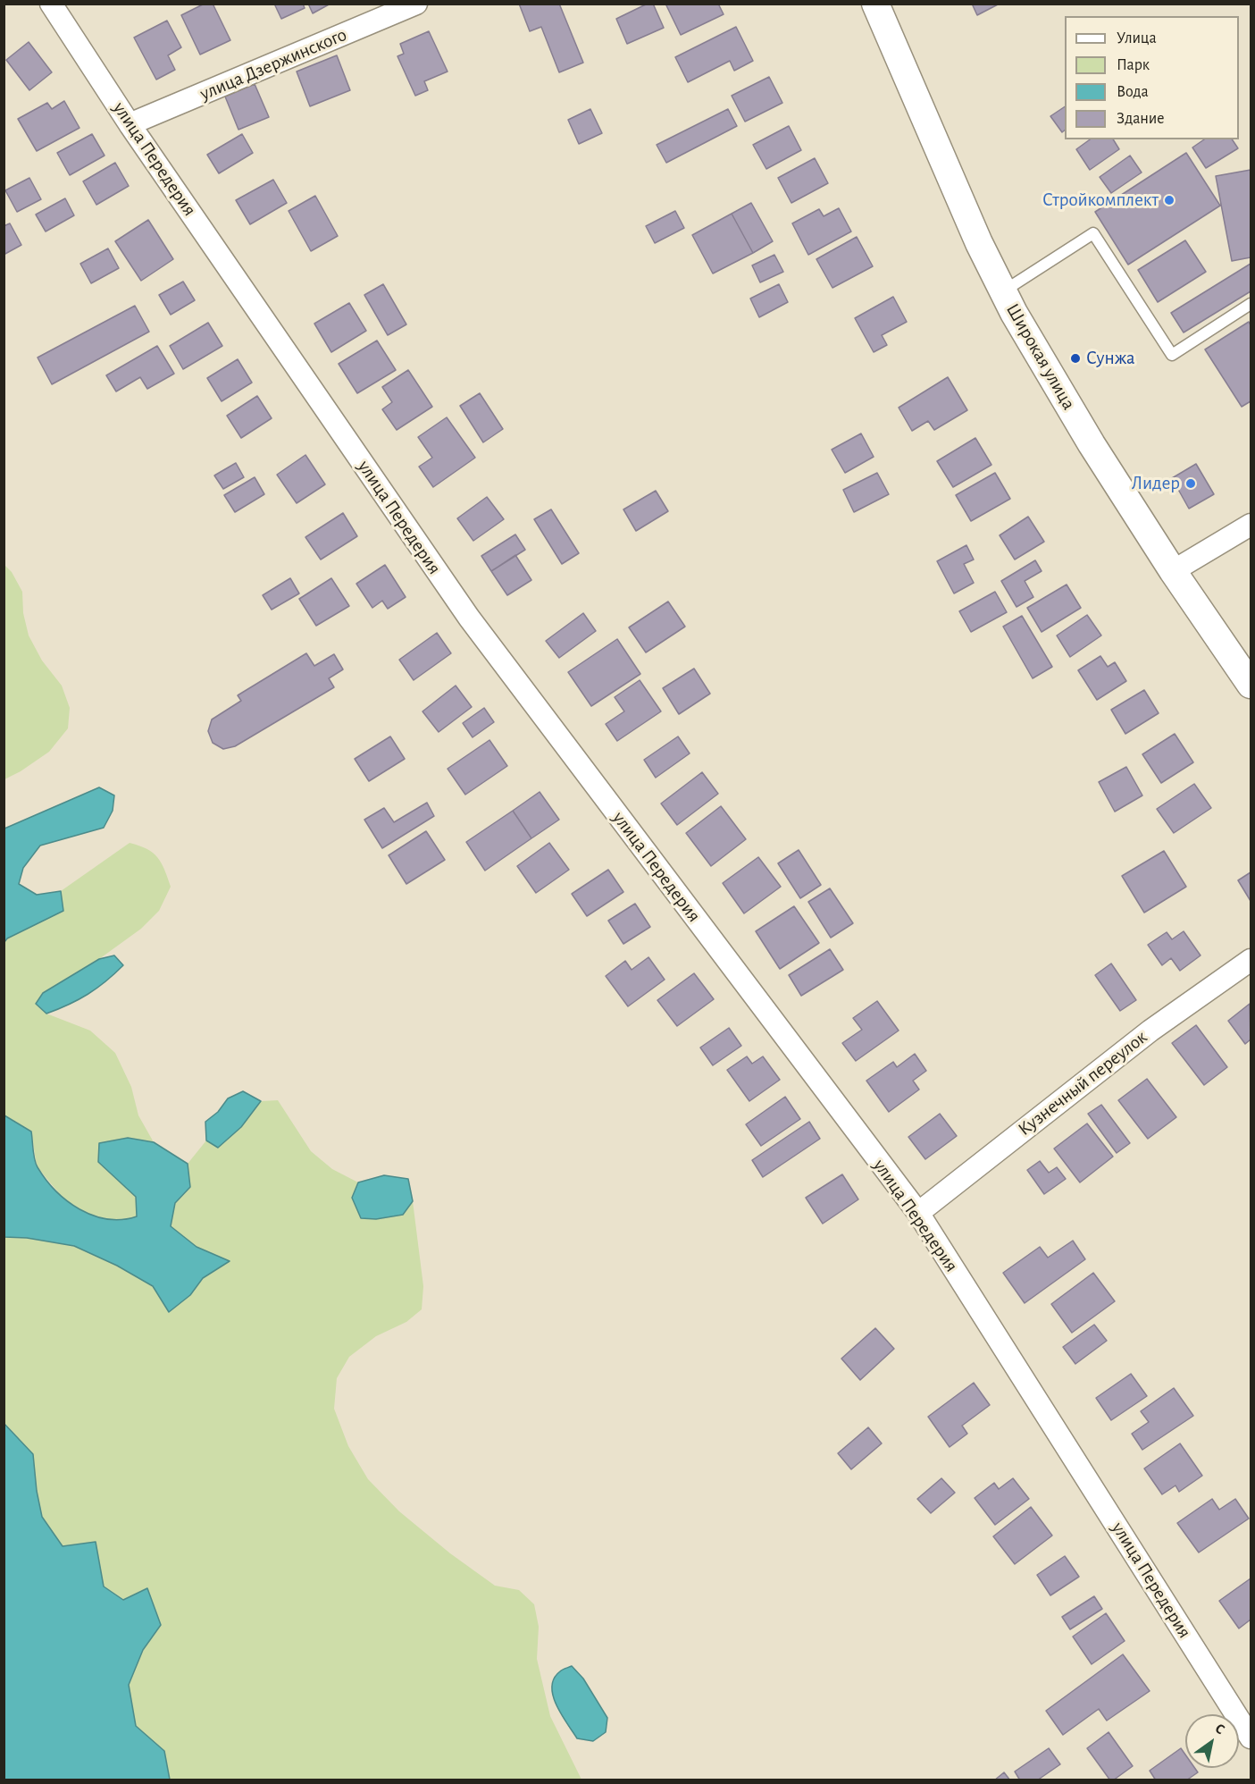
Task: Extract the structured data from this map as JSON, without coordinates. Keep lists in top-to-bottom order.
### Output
{
  "streets": {
    "street": [
      "улица Дзержинского",
      "улица Передерия",
      "Широкая улица",
      "Кузнечный переулок"
    ]
  },
  "crossings": [
    ["улица Дзержинского", "улица Передерия"],
    ["улица Передерия", "Кузнечный переулок"]
  ],
  "places": ["Стройкомплект", "Сунжа", "Лидер"],
  "legend": [
    "Улица",
    "Парк",
    "Вода",
    "Здание"
  ],
  "north": "top right"
}
